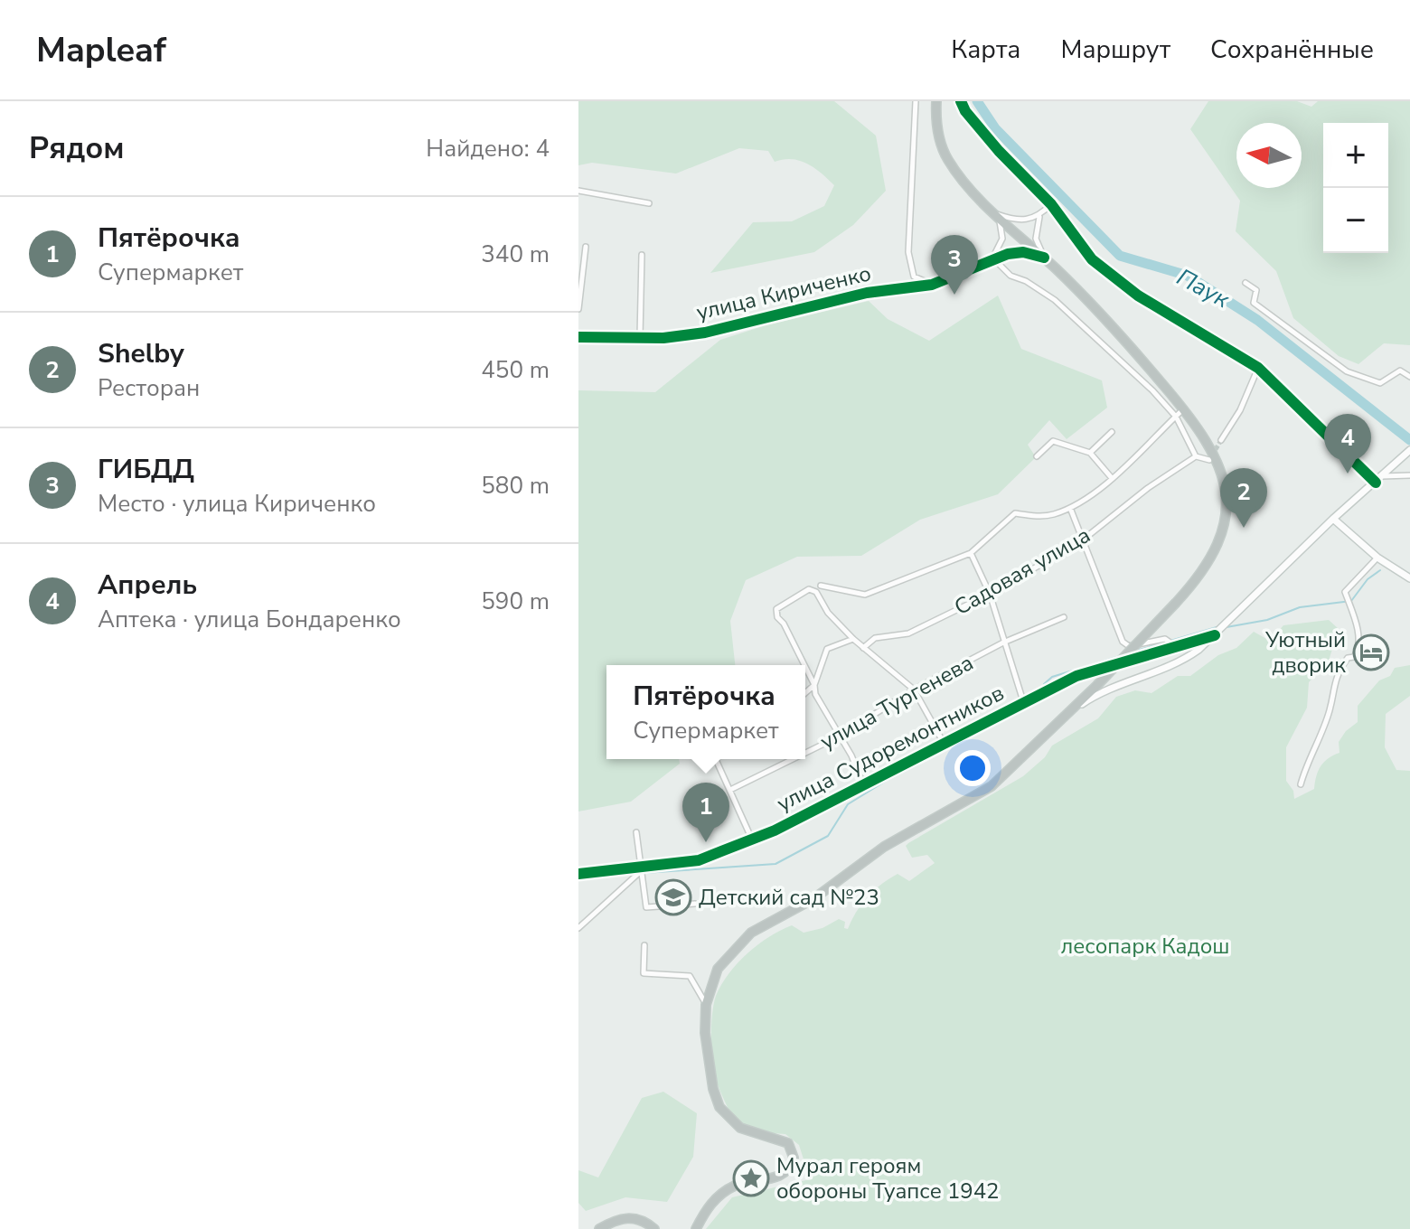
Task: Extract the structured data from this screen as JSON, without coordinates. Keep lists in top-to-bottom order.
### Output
{
  "streets": {
    "street": [
      "улица Кириченко",
      "Садовая улица",
      "улица Тургенева",
      "улица Судоремонтников"
    ]
  },
  "water": ["Паук"],
  "parks": ["лесопарк Кадош"],
  "places": {
    "hotel": ["Уютный дворик"],
    "school or university": ["Детский сад №23"],
    "place": ["Мурал героям обороны Туапсе 1942"]
  },
  "north": "left",
  "page": {
    "header": "Mapleaf",
    "nav": ["Карта", "Маршрут", "Сохранённые"],
    "heading": ["Рядом", "Найдено: 4"],
    "map_buttons": ["+", "−"],
    "list": [
      {
        "mark": "1",
        "name": "Пятёрочка",
        "note": "Супермаркет",
        "value": "340 m"
      },
      {
        "mark": "2",
        "name": "Shelby",
        "note": "Ресторан",
        "value": "450 m"
      },
      {
        "mark": "3",
        "name": "ГИБДД",
        "note": "Место · улица Кириченко",
        "value": "580 m"
      },
      {
        "mark": "4",
        "name": "Апрель",
        "note": "Аптека · улица Бондаренко",
        "value": "590 m"
      }
    ],
    "pins": [
      "3",
      "4",
      "2",
      "1"
    ],
    "popup": ["Пятёрочка", "Супермаркет"]
  }
}
